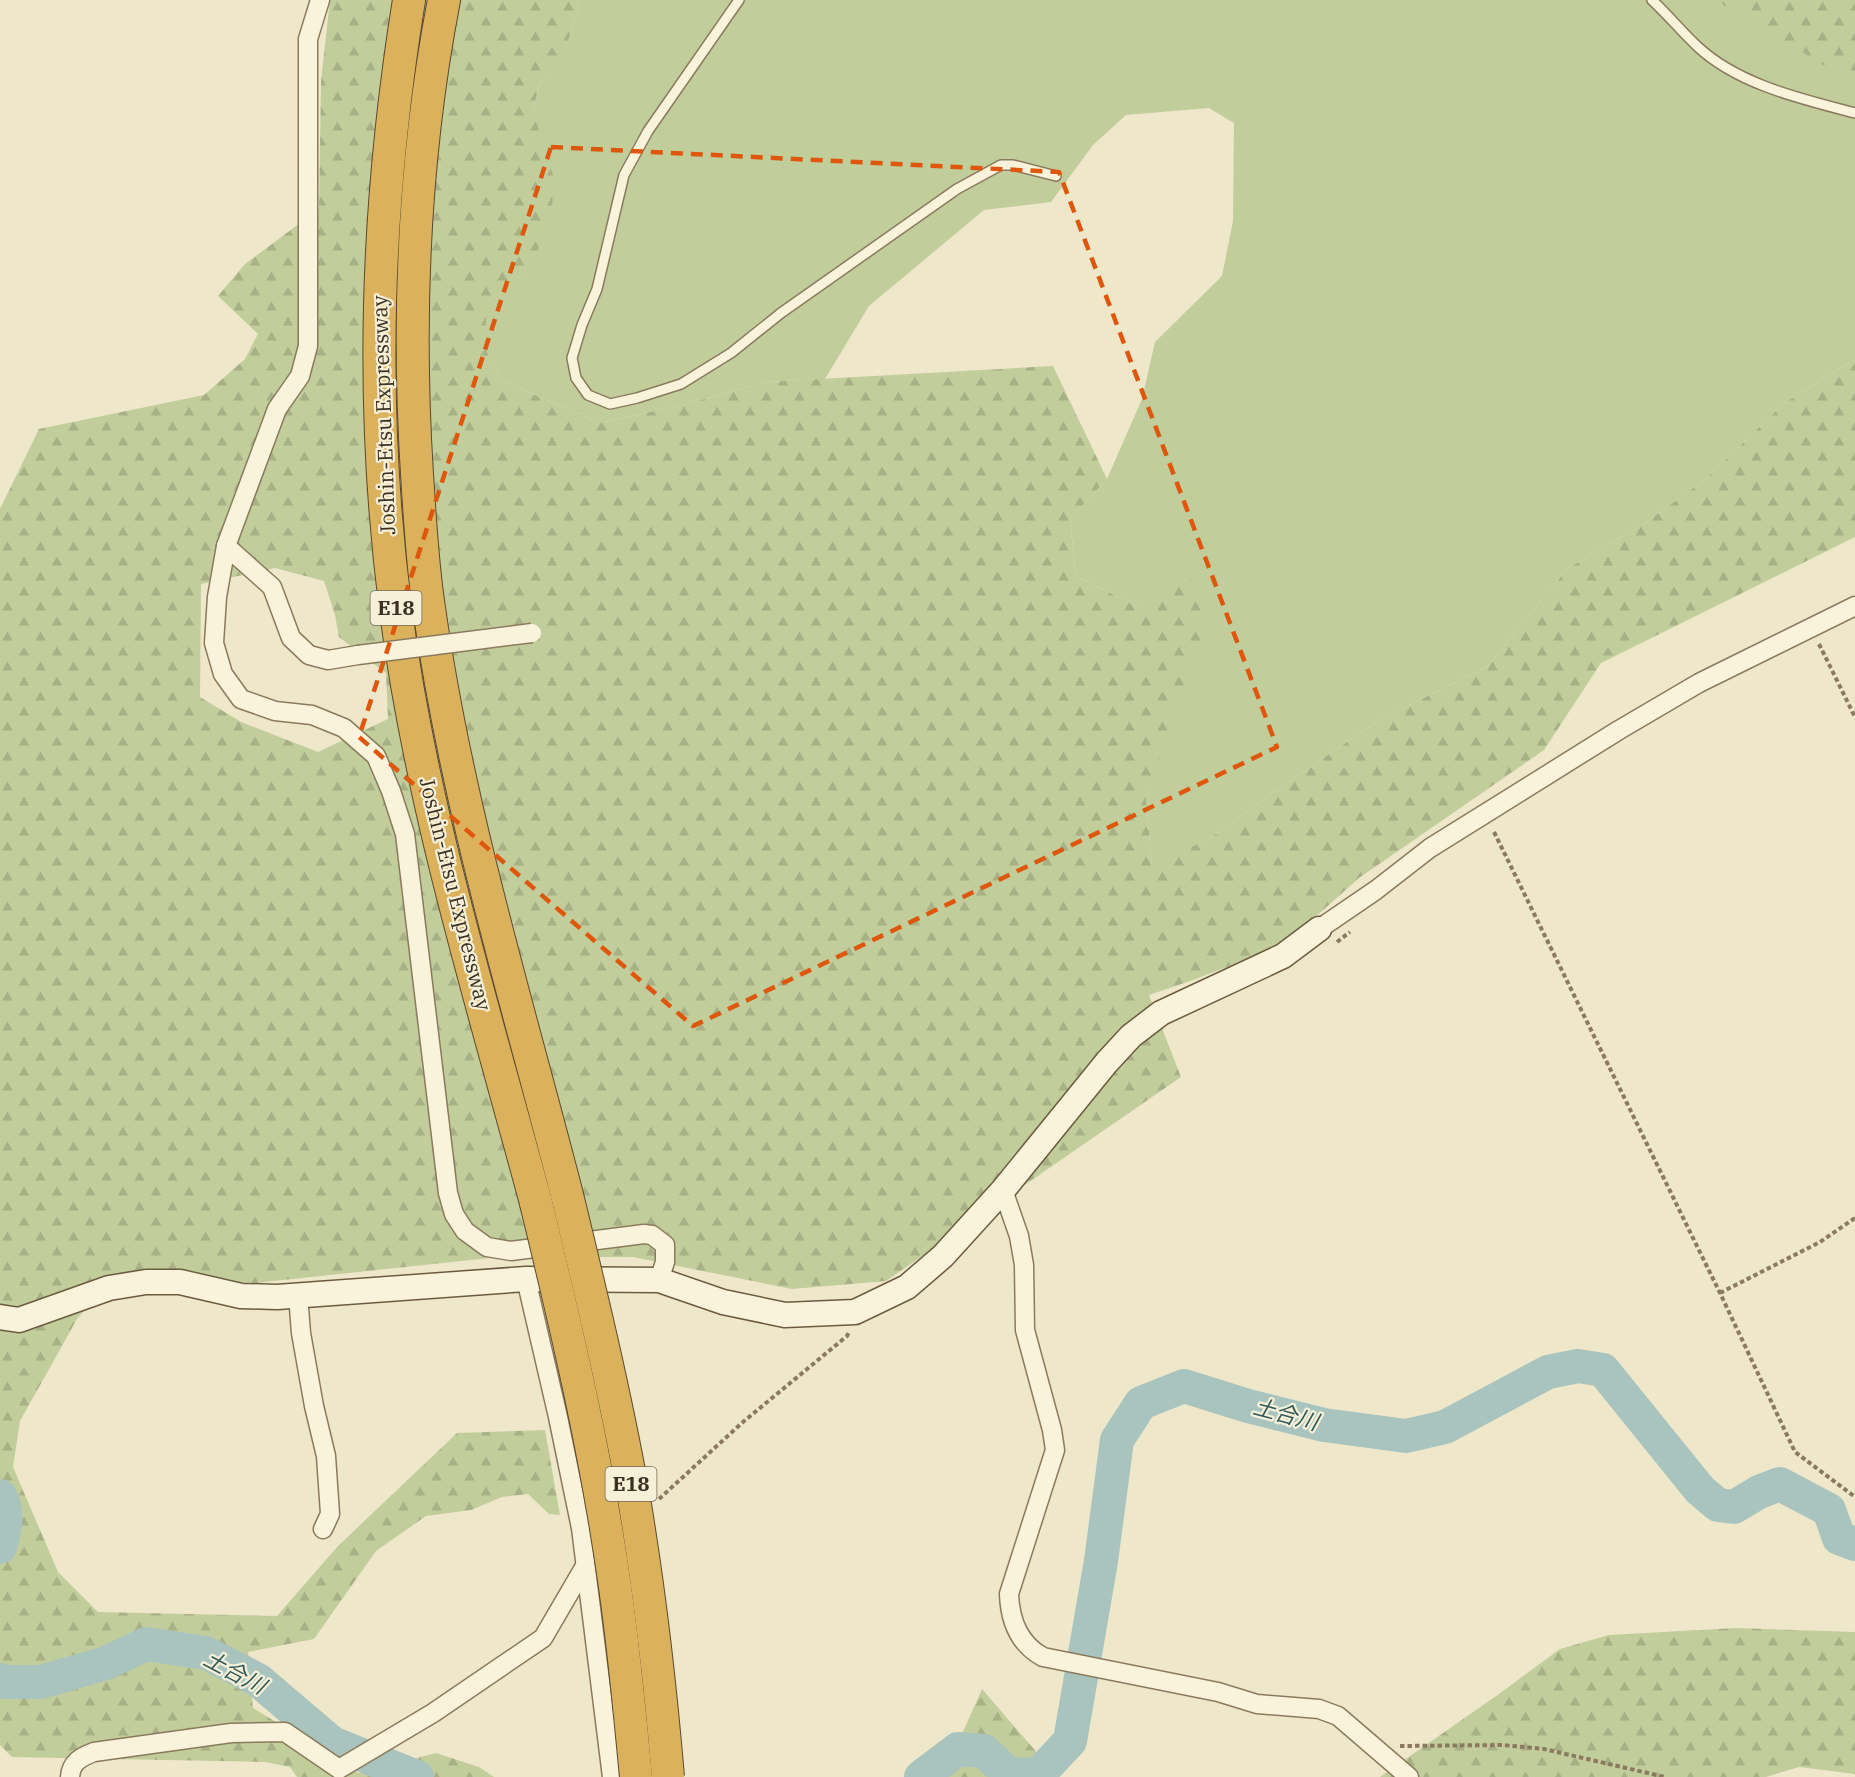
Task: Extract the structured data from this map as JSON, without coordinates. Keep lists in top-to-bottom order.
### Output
{
  "streets": {
    "highway": ["Joshin-Etsu Expressway", "E18"]
  },
  "water": ["土合川"]
}
